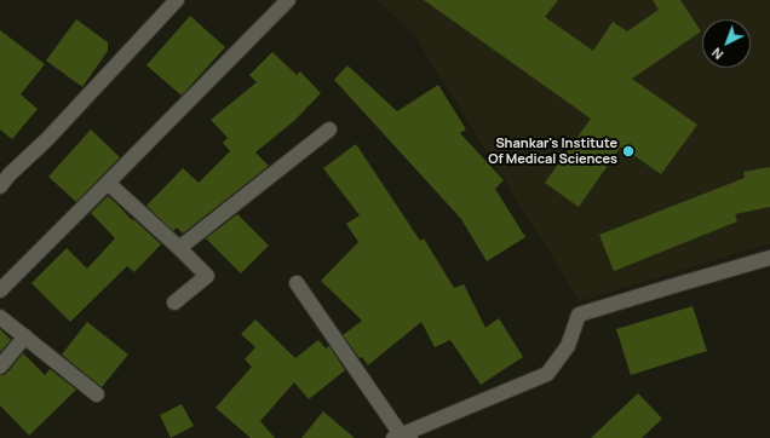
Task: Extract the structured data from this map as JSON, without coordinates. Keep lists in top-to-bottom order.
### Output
{
  "places": ["Shankar's Institute Of Medical Sciences"],
  "north": "bottom left"
}
